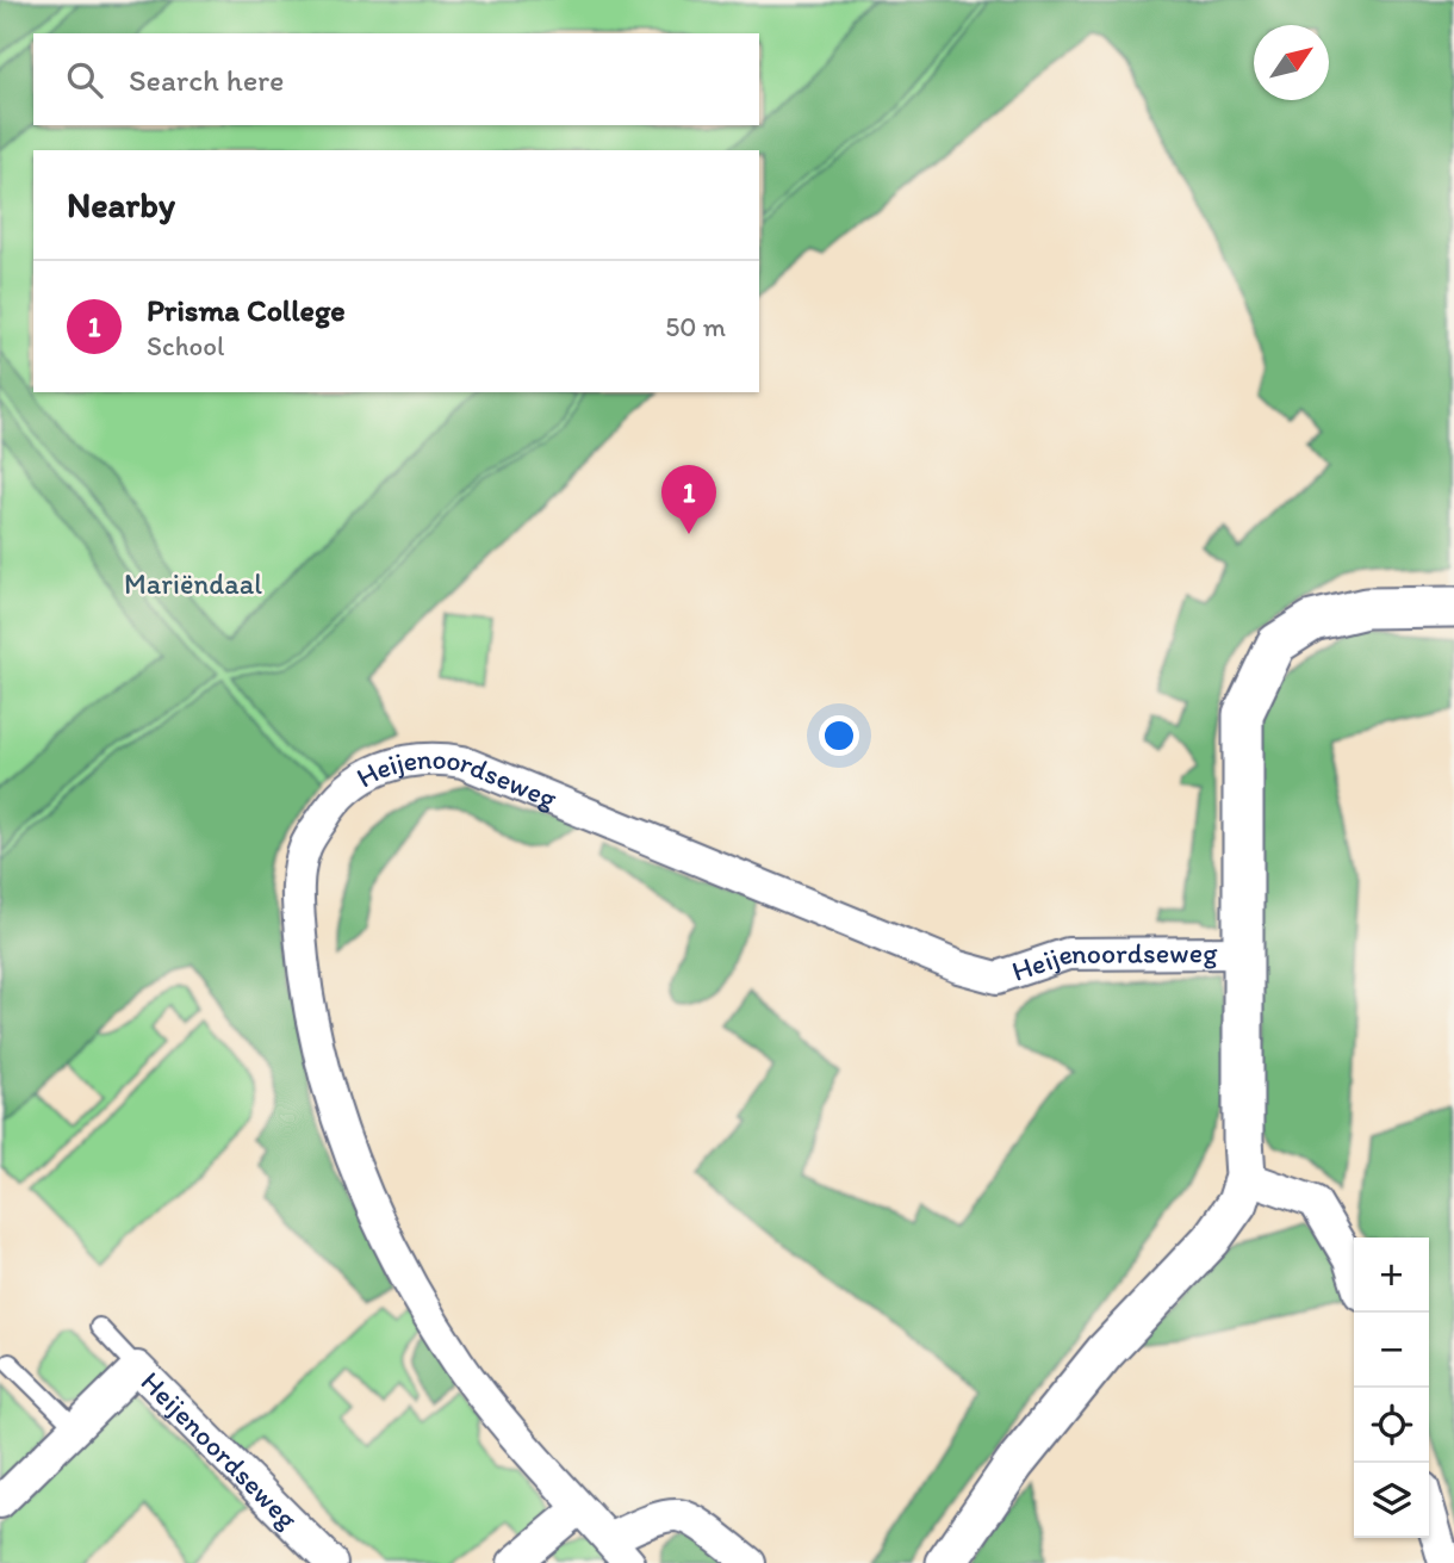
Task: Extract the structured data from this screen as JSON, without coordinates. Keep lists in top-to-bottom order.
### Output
{
  "streets": {
    "street": ["Heijenoordseweg"]
  },
  "parks": ["Mariëndaal"],
  "north": "top right",
  "page": {
    "search": "Search here",
    "heading": "Nearby",
    "list": [
      {
        "mark": "1",
        "name": "Prisma College",
        "note": "School",
        "value": "50 m"
      }
    ],
    "pins": "1",
    "map_buttons": ["+", "−"]
  }
}
